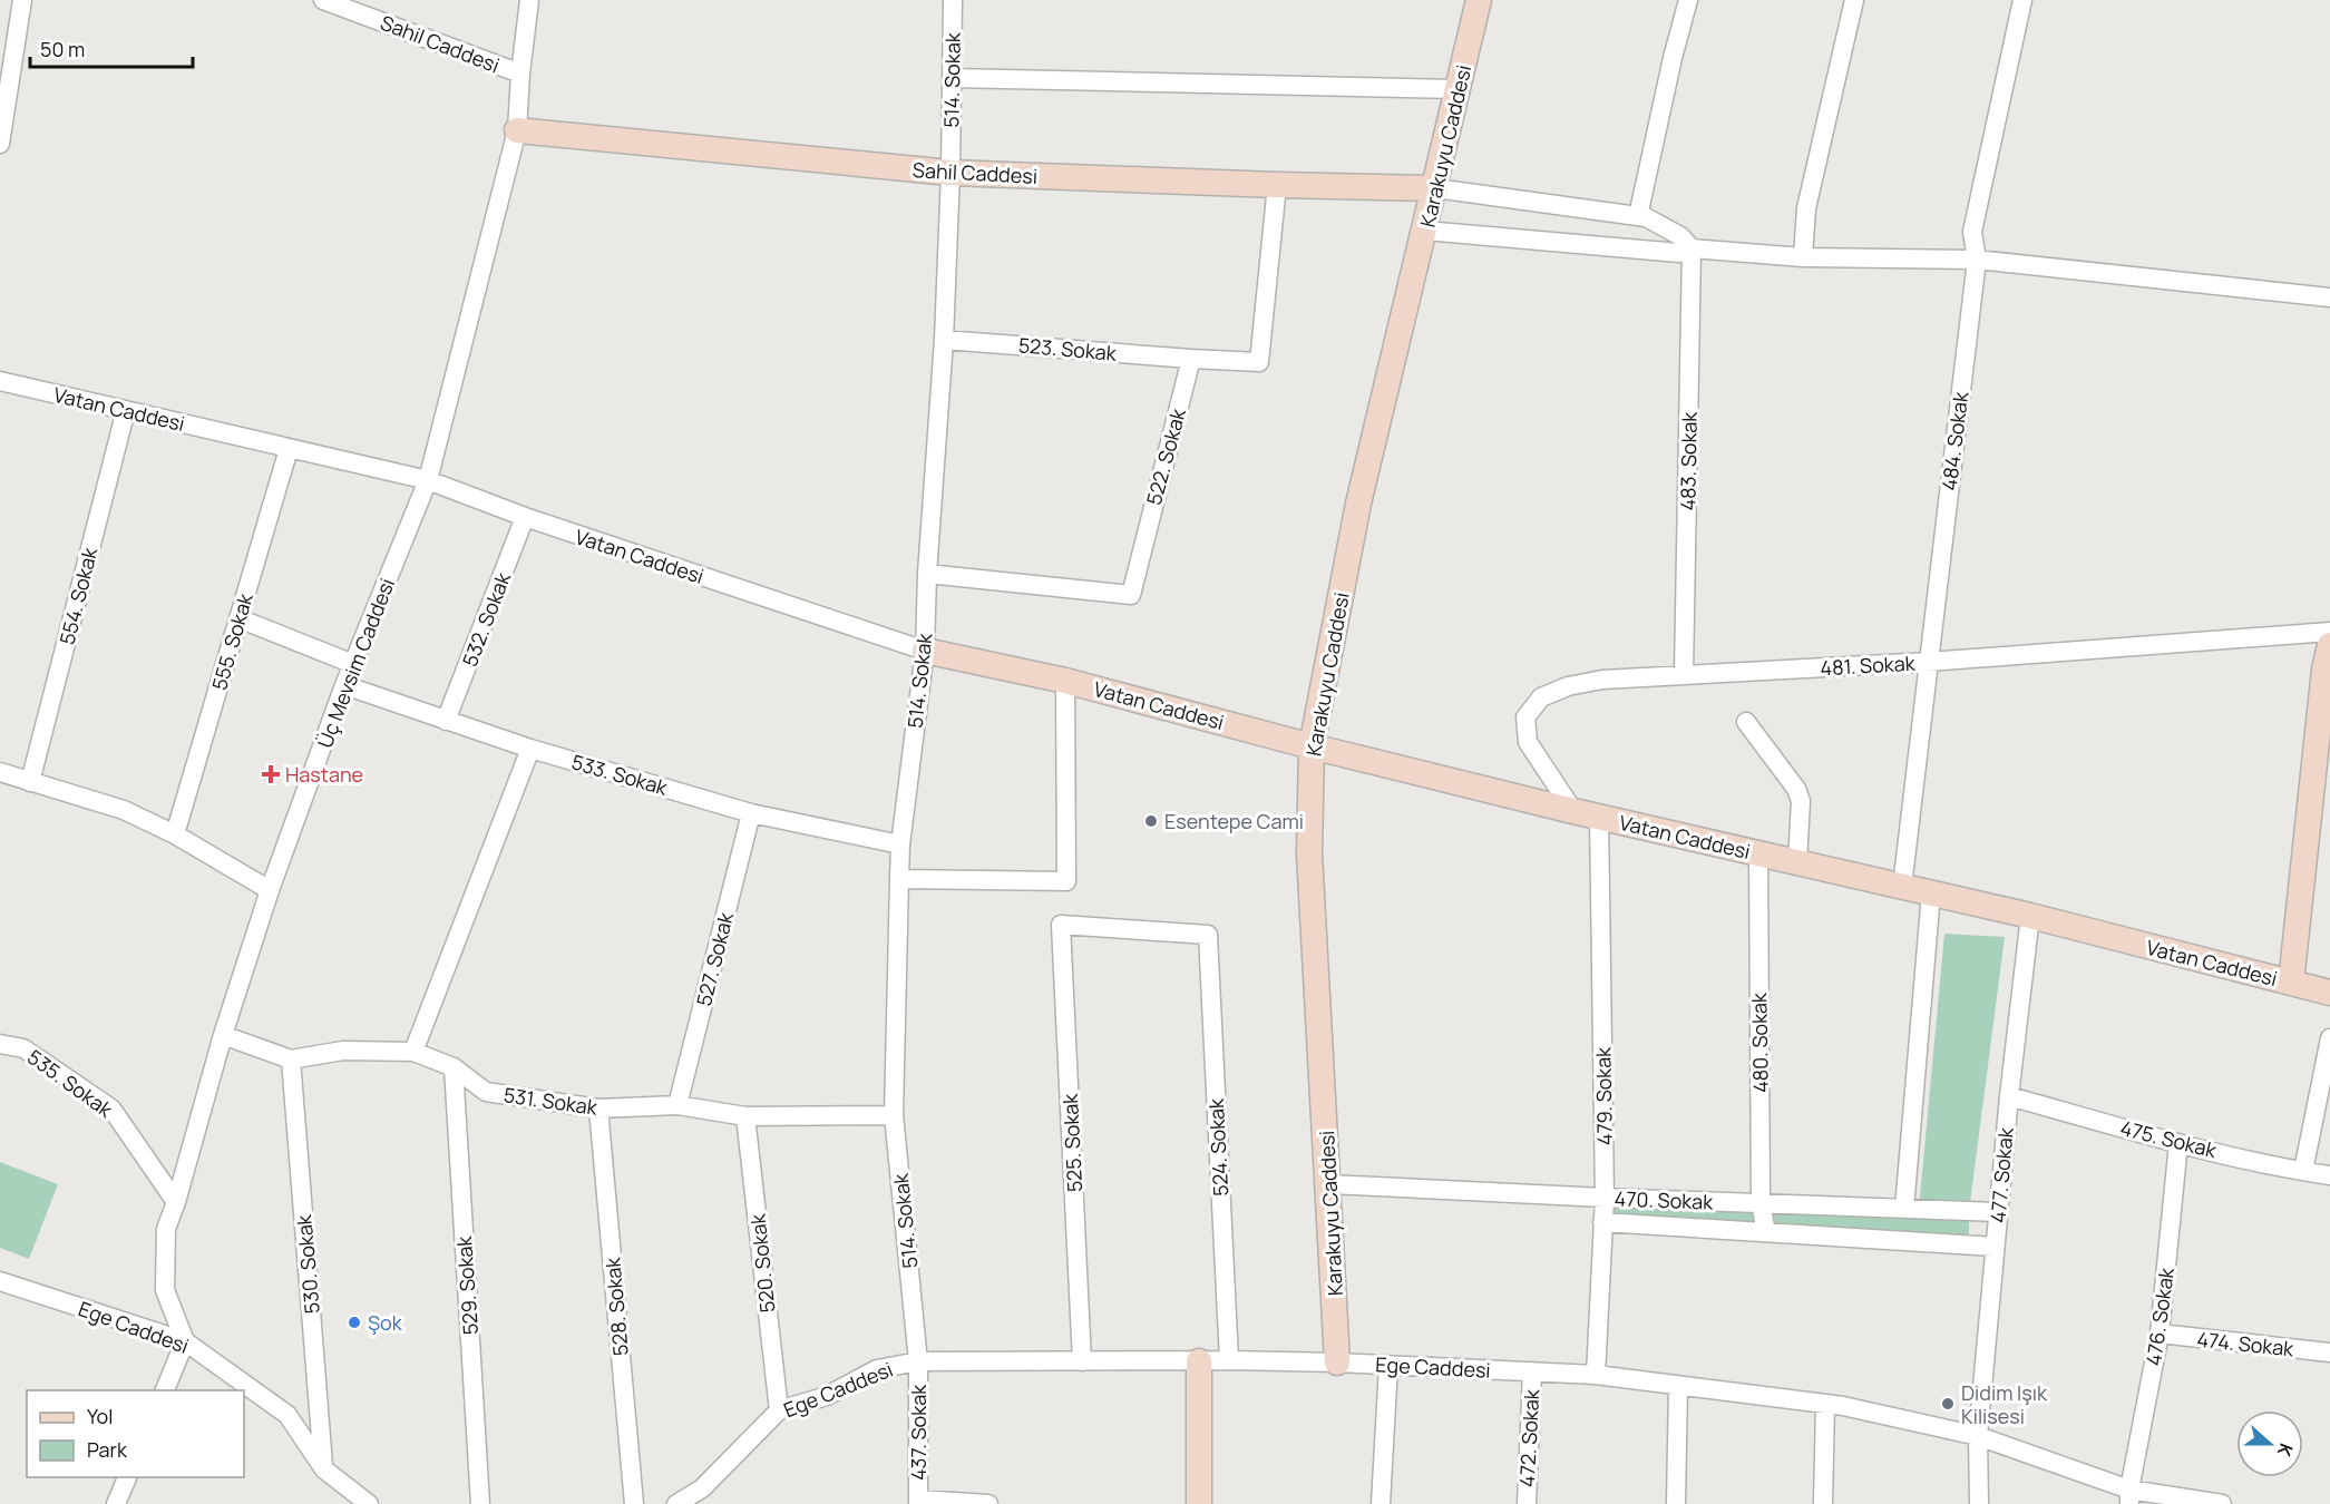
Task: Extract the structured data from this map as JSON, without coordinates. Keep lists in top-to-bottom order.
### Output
{
  "streets": {
    "street": [
      "Sahil Caddesi",
      "514. Sokak",
      "Karakuyu Caddesi",
      "523. Sokak",
      "Vatan Caddesi",
      "484. Sokak",
      "522. Sokak",
      "483. Sokak",
      "554. Sokak",
      "532. Sokak",
      "555. Sokak",
      "Üç Mevsim Caddesi",
      "481. Sokak",
      "533. Sokak",
      "527. Sokak",
      "480. Sokak",
      "535. Sokak",
      "479. Sokak",
      "531. Sokak",
      "475. Sokak",
      "525. Sokak",
      "524. Sokak",
      "477. Sokak",
      "470. Sokak",
      "520. Sokak",
      "530. Sokak",
      "529. Sokak",
      "528. Sokak",
      "476. Sokak",
      "Ege Caddesi",
      "474. Sokak",
      "437. Sokak",
      "472. Sokak"
    ]
  },
  "crossings": [
    ["Sahil Caddesi", "514. Sokak"],
    ["Sahil Caddesi", "Karakuyu Caddesi"],
    ["Sahil Caddesi", "Üç Mevsim Caddesi"],
    ["514. Sokak", "523. Sokak"],
    ["514. Sokak", "Vatan Caddesi"],
    ["514. Sokak", "522. Sokak"],
    ["514. Sokak", "533. Sokak"],
    ["514. Sokak", "531. Sokak"],
    ["514. Sokak", "Ege Caddesi"],
    ["514. Sokak", "437. Sokak"],
    ["Karakuyu Caddesi", "Vatan Caddesi"],
    ["Karakuyu Caddesi", "470. Sokak"],
    ["Karakuyu Caddesi", "Ege Caddesi"],
    ["523. Sokak", "522. Sokak"],
    ["Vatan Caddesi", "484. Sokak"],
    ["Vatan Caddesi", "554. Sokak"],
    ["Vatan Caddesi", "532. Sokak"],
    ["Vatan Caddesi", "555. Sokak"],
    ["Vatan Caddesi", "Üç Mevsim Caddesi"],
    ["Vatan Caddesi", "481. Sokak"],
    ["Vatan Caddesi", "480. Sokak"],
    ["Vatan Caddesi", "479. Sokak"],
    ["Vatan Caddesi", "477. Sokak"],
    ["484. Sokak", "481. Sokak"],
    ["483. Sokak", "481. Sokak"],
    ["532. Sokak", "533. Sokak"],
    ["Üç Mevsim Caddesi", "533. Sokak"],
    ["Üç Mevsim Caddesi", "535. Sokak"],
    ["Üç Mevsim Caddesi", "531. Sokak"],
    ["Üç Mevsim Caddesi", "Ege Caddesi"],
    ["533. Sokak", "527. Sokak"],
    ["527. Sokak", "531. Sokak"],
    ["480. Sokak", "470. Sokak"],
    ["479. Sokak", "470. Sokak"],
    ["479. Sokak", "Ege Caddesi"],
    ["531. Sokak", "520. Sokak"],
    ["531. Sokak", "530. Sokak"],
    ["531. Sokak", "529. Sokak"],
    ["531. Sokak", "528. Sokak"],
    ["475. Sokak", "477. Sokak"],
    ["475. Sokak", "476. Sokak"],
    ["525. Sokak", "524. Sokak"],
    ["525. Sokak", "Ege Caddesi"],
    ["524. Sokak", "Ege Caddesi"],
    ["477. Sokak", "470. Sokak"],
    ["477. Sokak", "Ege Caddesi"],
    ["520. Sokak", "Ege Caddesi"],
    ["530. Sokak", "Ege Caddesi"],
    ["476. Sokak", "Ege Caddesi"],
    ["476. Sokak", "474. Sokak"],
    ["Ege Caddesi", "437. Sokak"],
    ["Ege Caddesi", "472. Sokak"]
  ],
  "places": {
    "health": ["Hastane"],
    "other": ["Esentepe Cami", "Şok", "Didim Işık Kilisesi"]
  },
  "legend": ["Yol", "Park"],
  "scale_bar": "50 m",
  "north": "right"
}
